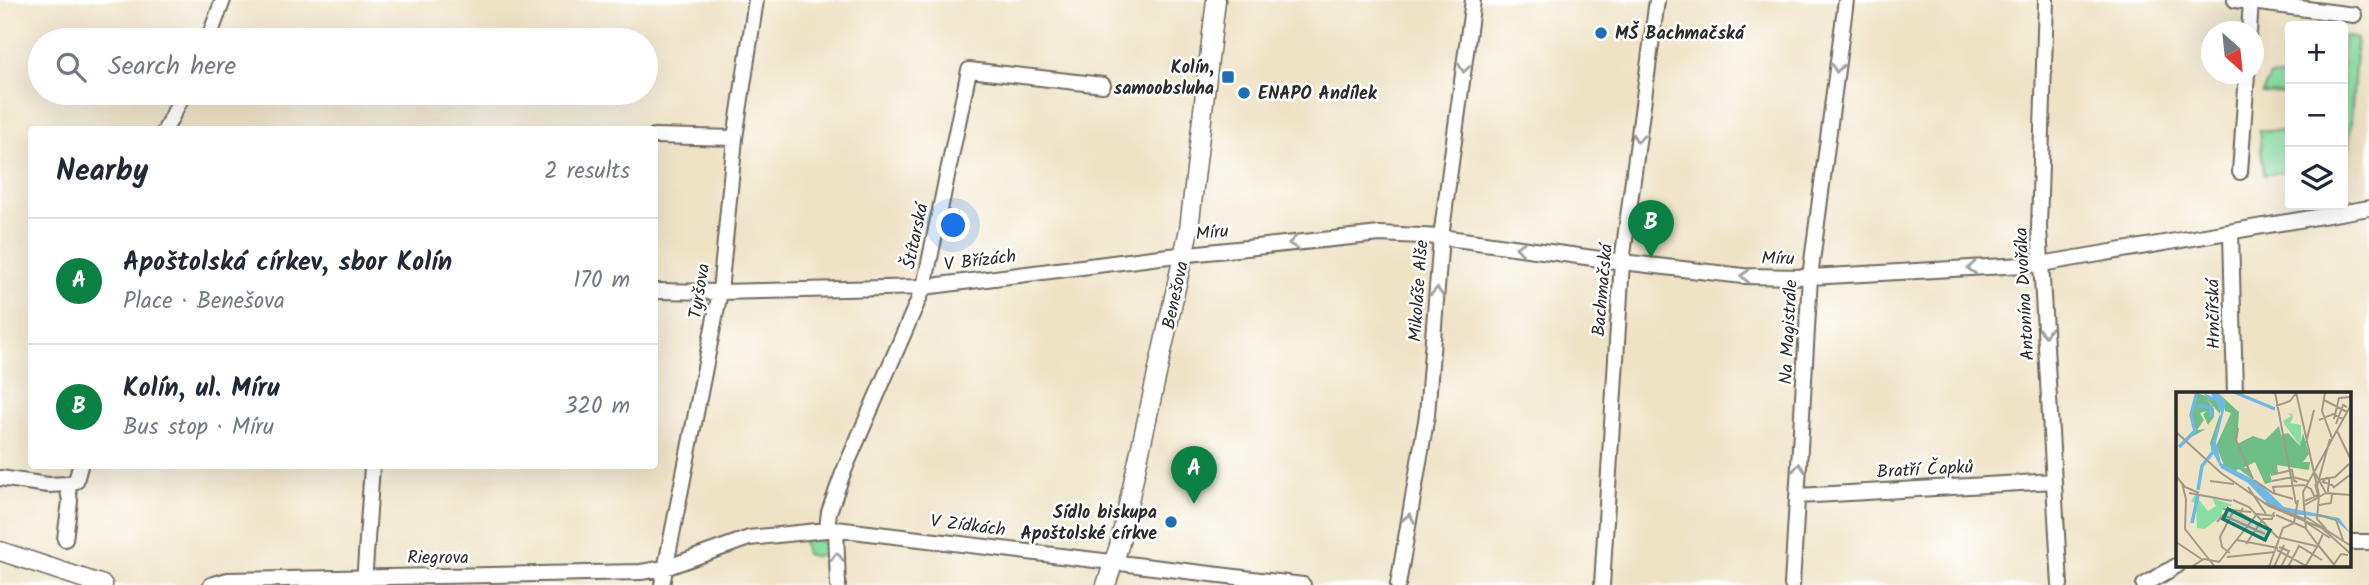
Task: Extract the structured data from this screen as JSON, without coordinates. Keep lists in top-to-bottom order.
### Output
{
  "streets": {
    "street": [
      "Míru",
      "Štítarská",
      "V Břízách",
      "Bachmačská",
      "Tyršova",
      "Mikoláše Alše",
      "Antonína Dvořáka",
      "Benešova",
      "Hrnčířská",
      "Na Magistrále",
      "Bratří Čapků",
      "V Zídkách",
      "Riegrova"
    ]
  },
  "crossings": [
    ["Míru", "V Břízách"],
    ["Míru", "Bachmačská"],
    ["Míru", "Mikoláše Alše"],
    ["Míru", "Antonína Dvořáka"],
    ["Míru", "Benešova"],
    ["Míru", "Hrnčířská"],
    ["Míru", "Na Magistrále"],
    ["Štítarská", "V Břízách"],
    ["Štítarská", "V Zídkách"],
    ["V Břízách", "Tyršova"],
    ["V Břízách", "Benešova"],
    ["Tyršova", "V Zídkách"],
    ["Tyršova", "Riegrova"],
    ["Antonína Dvořáka", "Bratří Čapků"],
    ["Benešova", "V Zídkách"],
    ["Na Magistrále", "Bratří Čapků"],
    ["V Zídkách", "Riegrova"]
  ],
  "one_way": ["Míru", "Bachmačská", "Antonína Dvořáka"],
  "places": {
    "other": ["MŠ Bachmačská", "ENAPO Andílek", "Sídlo biskupa Apoštolské církve"],
    "transit": ["Kolín, samoobsluha"]
  },
  "north": "bottom right",
  "page": {
    "map_buttons": ["+", "−"],
    "search": "Search here",
    "heading": ["Nearby", "2 results"],
    "pins": ["B", "A"],
    "list": [
      {
        "mark": "A",
        "name": "Apoštolská církev, sbor Kolín",
        "note": "Place · Benešova",
        "value": "170 m"
      },
      {
        "mark": "B",
        "name": "Kolín, ul. Míru",
        "note": "Bus stop · Míru",
        "value": "320 m"
      }
    ]
  }
}
